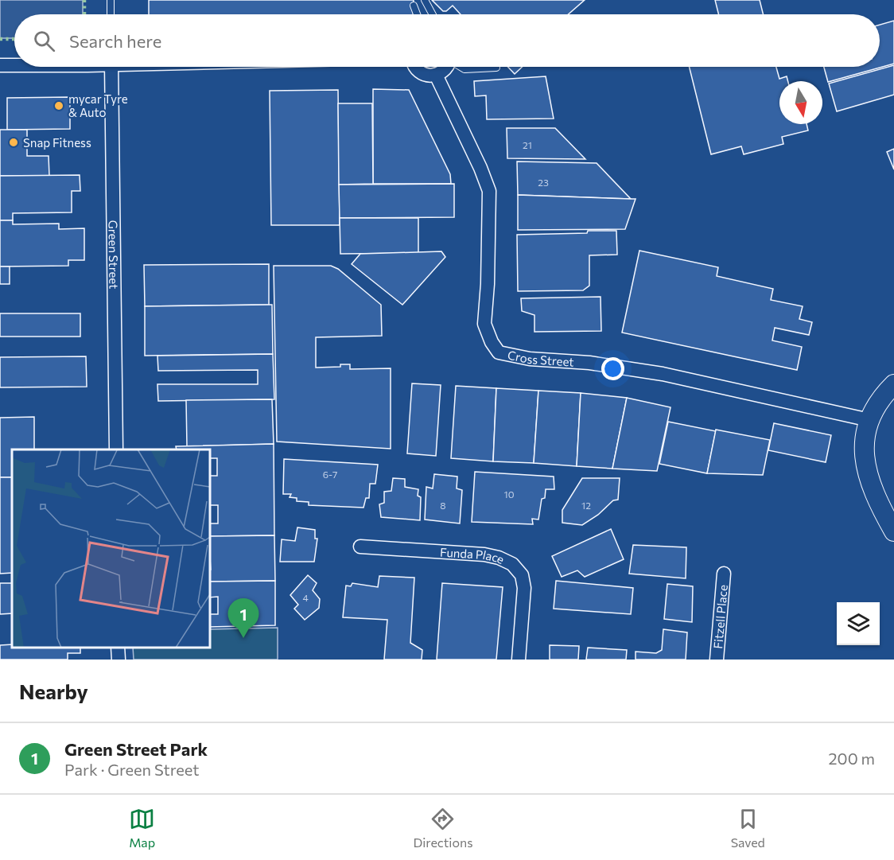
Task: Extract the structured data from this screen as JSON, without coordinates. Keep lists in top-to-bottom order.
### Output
{
  "streets": {
    "street": [
      "Green Street",
      "Cross Street",
      "Funda Place",
      "Fitzell Place"
    ]
  },
  "places": ["mycar Tyre & Auto", "Snap Fitness"],
  "house_numbers": [
    "21",
    "23",
    "6-7",
    "10",
    "8",
    "12",
    "4"
  ],
  "north": "bottom",
  "page": {
    "search": "Search here",
    "pins": "1",
    "heading": "Nearby",
    "list": [
      {
        "mark": "1",
        "name": "Green Street Park",
        "note": "Park · Green Street",
        "value": "200 m"
      }
    ],
    "nav": ["Map", "Directions", "Saved"]
  }
}
